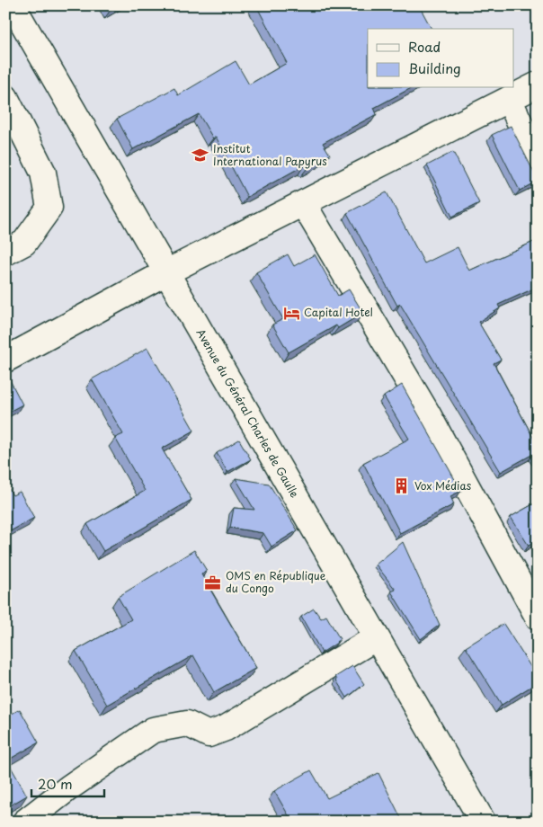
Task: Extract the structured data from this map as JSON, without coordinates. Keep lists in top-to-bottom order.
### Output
{
  "streets": {
    "street": ["Avenue du Général Charles de Gaulle"]
  },
  "places": {
    "school or university": ["Institut International Papyrus"],
    "hotel": ["Capital Hotel"],
    "building": ["Vox Médias"],
    "office": ["OMS en République du Congo"]
  },
  "legend": ["Road", "Building"],
  "scale_bar": "20 m"
}
